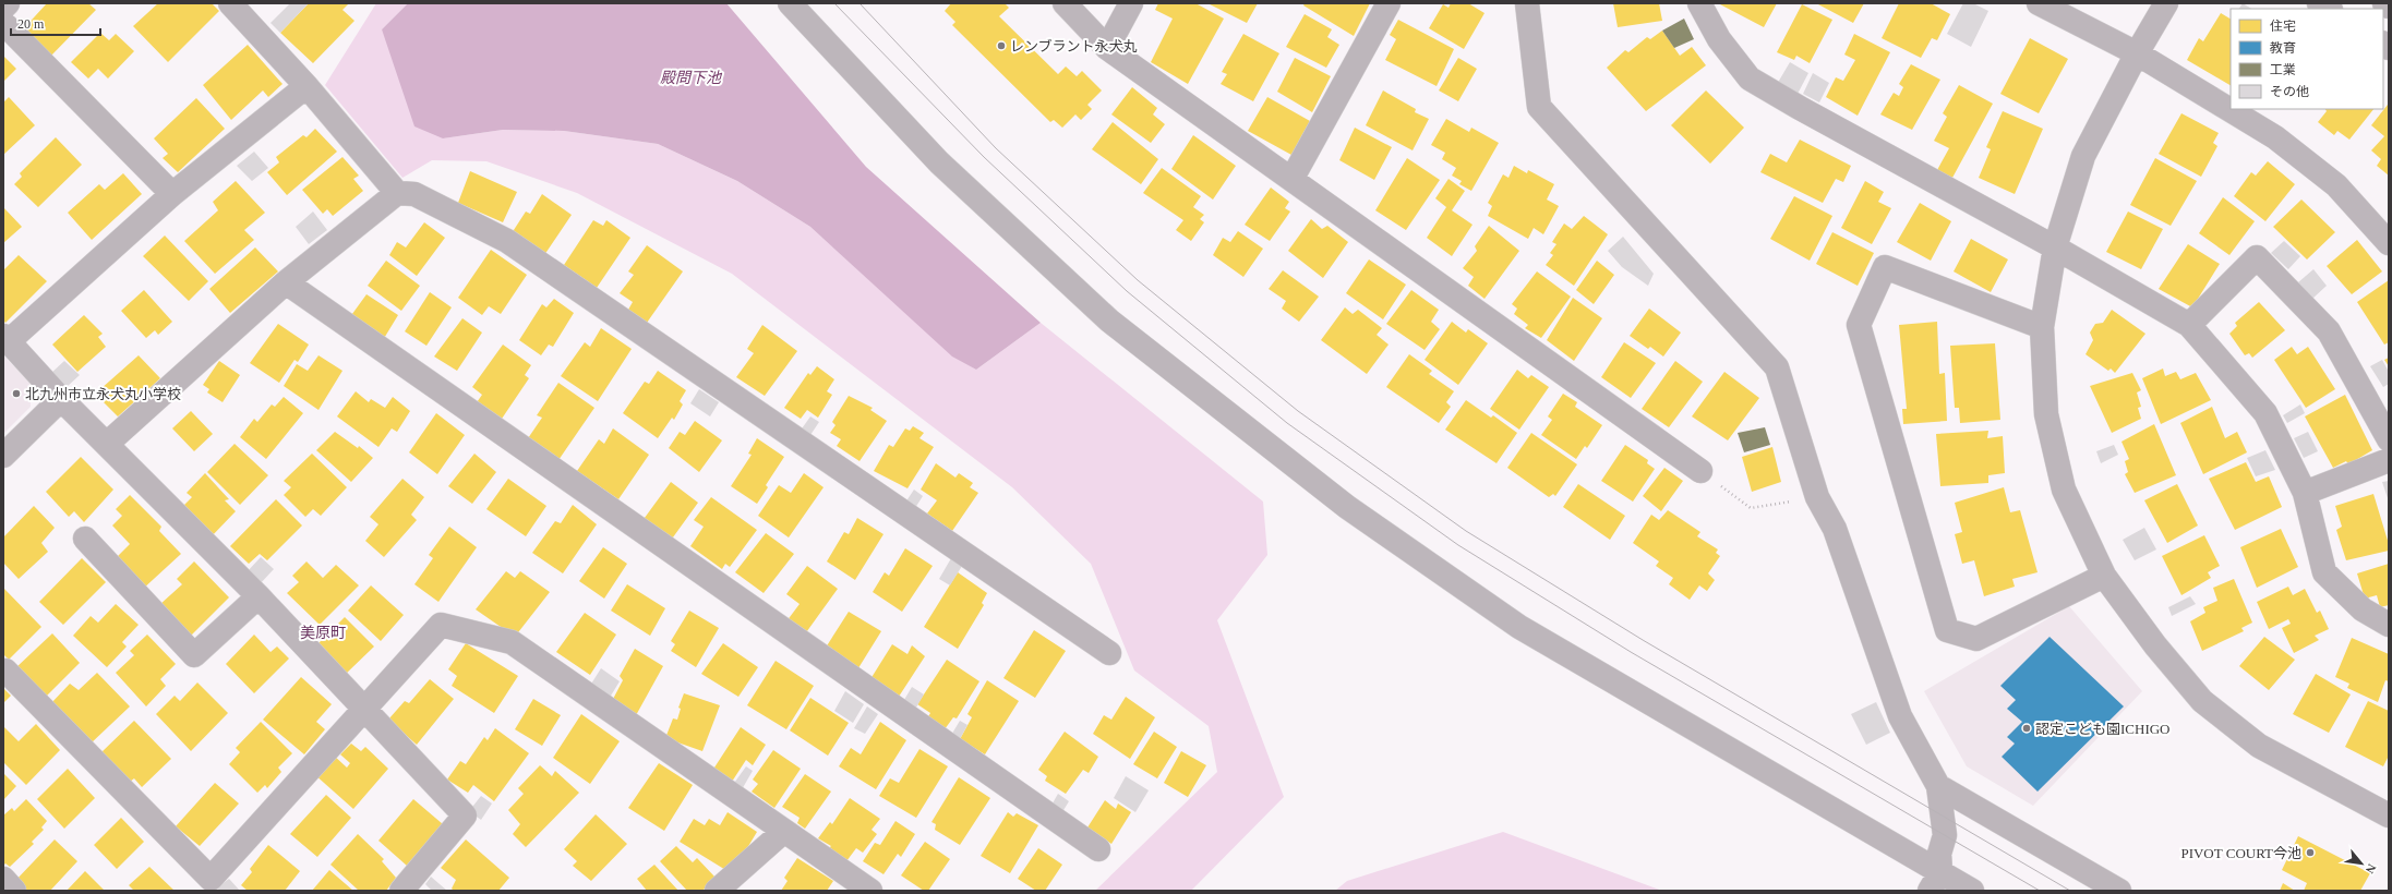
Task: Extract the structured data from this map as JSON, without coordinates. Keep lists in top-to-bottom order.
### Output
{
  "districts": ["美原町"],
  "water": ["殿問下池"],
  "places": [
    "レンブラント永犬丸",
    "北九州市立永犬丸小学校",
    "認定こども園ICHIGO",
    "PIVOT COURT今池"
  ],
  "legend": [
    "住宅",
    "教育",
    "工業",
    "その他"
  ],
  "scale_bar": "20 m",
  "north": "bottom right"
}
